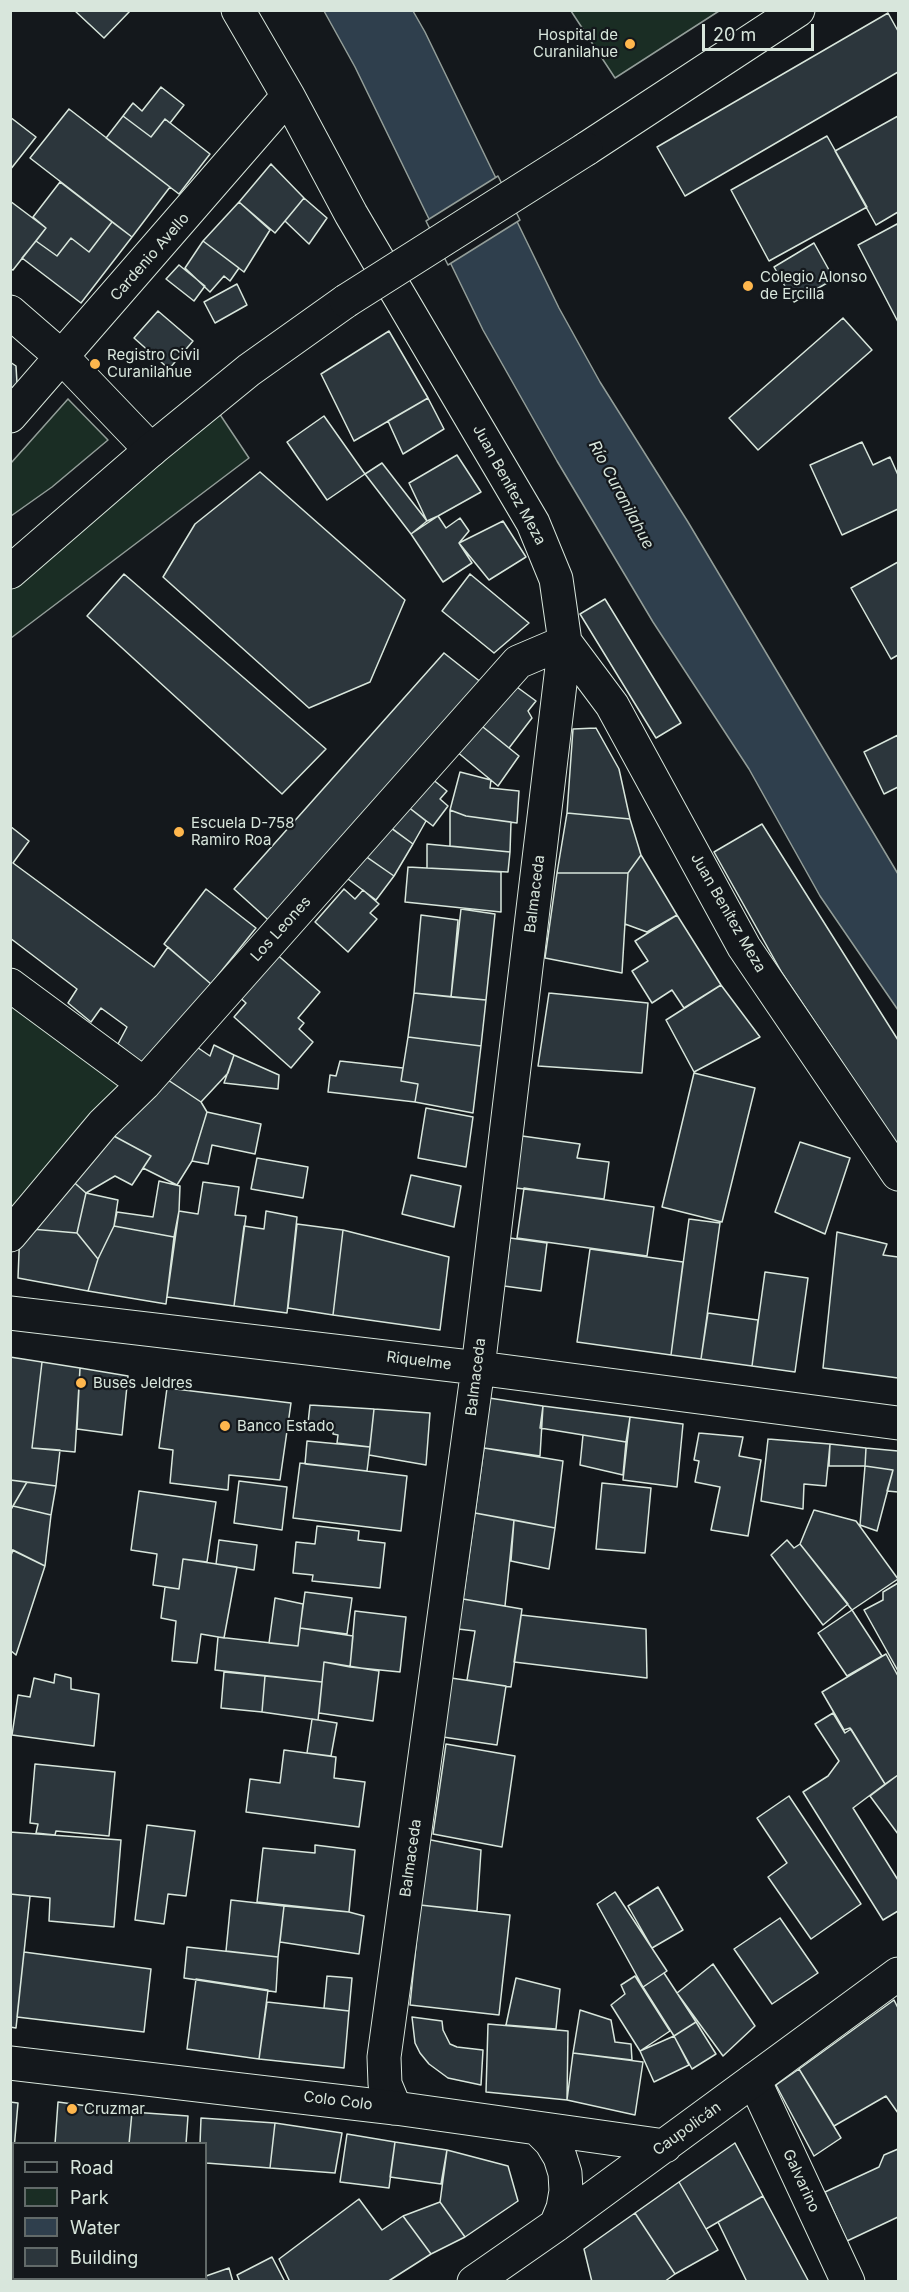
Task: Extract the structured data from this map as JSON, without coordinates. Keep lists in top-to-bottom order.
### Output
{
  "streets": {
    "street": [
      "Cardenio Avello",
      "Juan Benítez Meza",
      "Balmaceda",
      "Los Leones",
      "Riquelme",
      "Colo Colo",
      "Caupolicán",
      "Galvarino"
    ]
  },
  "crossings": [
    ["Cardenio Avello", "Juan Benítez Meza"],
    ["Juan Benítez Meza", "Balmaceda"],
    ["Juan Benítez Meza", "Los Leones"],
    ["Balmaceda", "Los Leones"],
    ["Balmaceda", "Riquelme"],
    ["Balmaceda", "Colo Colo"],
    ["Colo Colo", "Caupolicán"],
    ["Caupolicán", "Galvarino"]
  ],
  "water": ["Río Curanilahue"],
  "places": [
    "Hospital de Curanilahue",
    "Colegio Alonso de Ercilla",
    "Registro Civil Curanilahue",
    "Escuela D-758 Ramiro Roa",
    "Buses Jeldres",
    "Banco Estado",
    "Cruzmar"
  ],
  "legend": [
    "Road",
    "Park",
    "Water",
    "Building"
  ],
  "scale_bar": "20 m"
}
